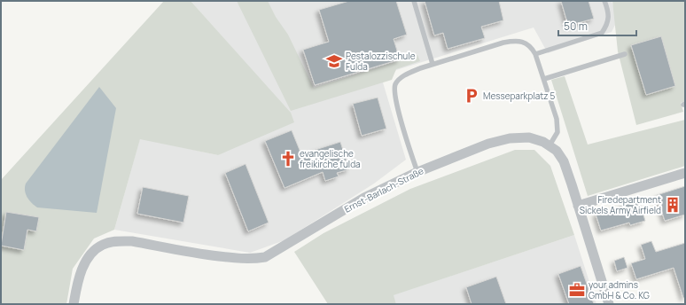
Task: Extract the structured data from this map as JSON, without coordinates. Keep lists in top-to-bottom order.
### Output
{
  "streets": {
    "street": ["Ernst-Barlach-Straße"]
  },
  "places": {
    "school or university": ["Pestalozzischule Fulda"],
    "parking": ["Messeparkplatz 5"],
    "church": ["evangelische freikirche fulda"],
    "building": ["Firedepartment Sickels Army Airfield"],
    "office": ["your admins GmbH & Co. KG"]
  },
  "scale_bar": "50 m"
}
